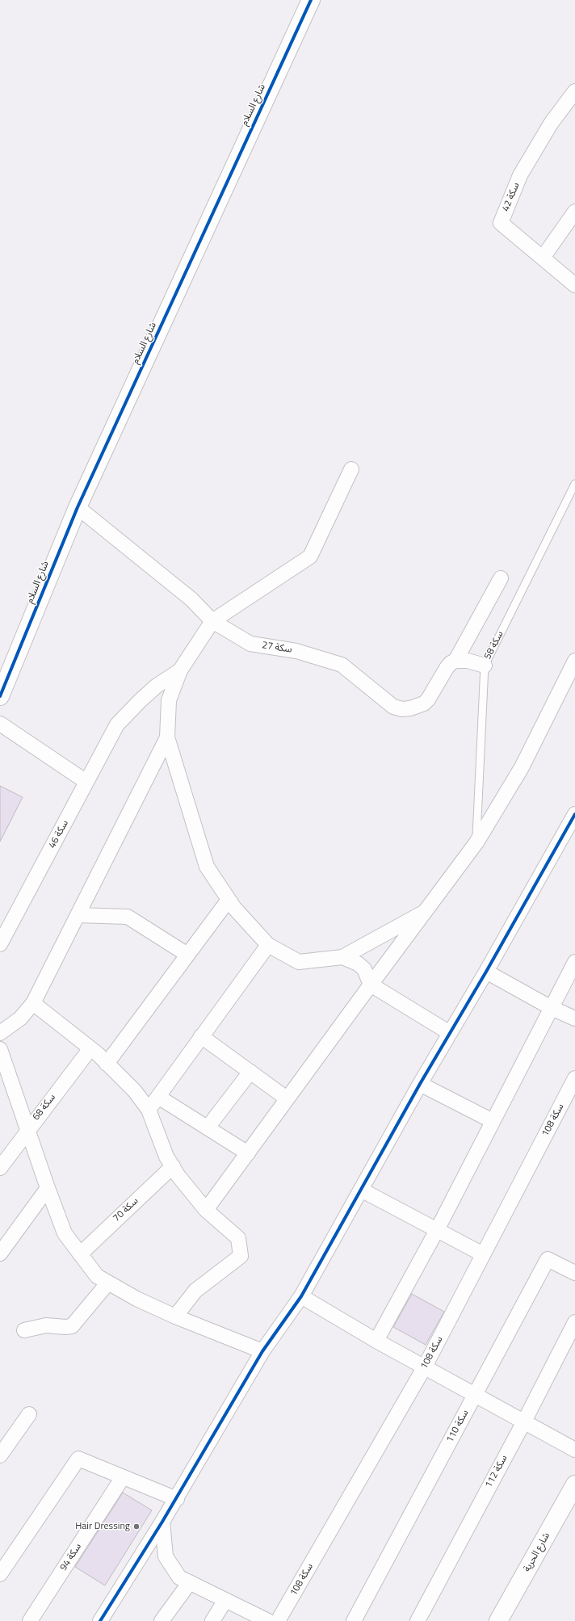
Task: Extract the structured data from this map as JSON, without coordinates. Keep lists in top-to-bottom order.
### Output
{
  "streets": {
    "street": [
      "شارع السلام",
      "سكة 42",
      "سكة 27",
      "سكة 46",
      "سكة 68",
      "سكة 108",
      "سكة 70",
      "سكة 110",
      "سكة 112",
      "شارع الحرية",
      "سكة 94"
    ],
    "lane": ["سكة 58"]
  },
  "crossings": [
    ["شارع السلام", "سكة 27"]
  ],
  "places": ["Hair Dressing"]
}
